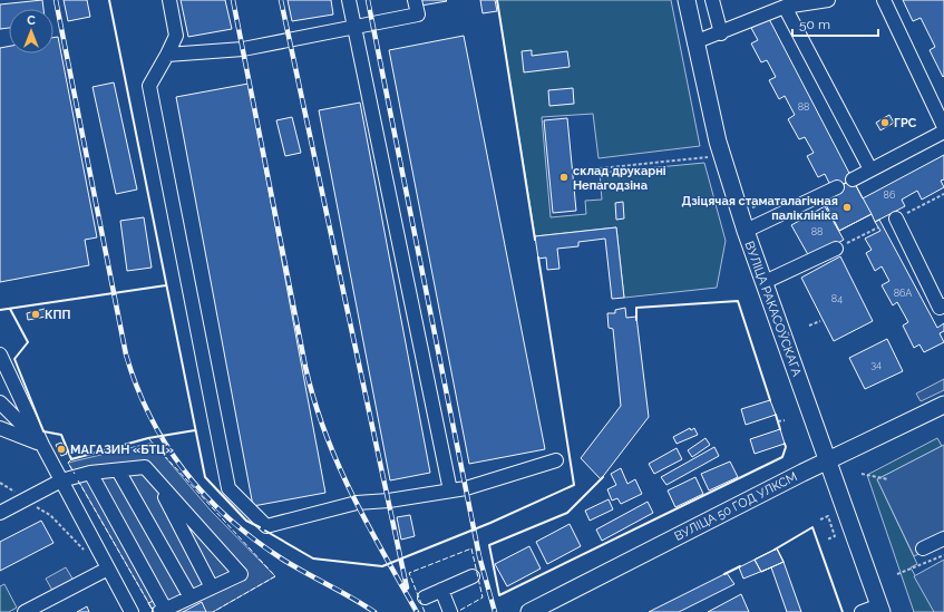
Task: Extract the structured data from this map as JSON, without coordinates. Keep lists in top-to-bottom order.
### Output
{
  "streets": {
    "main road": ["ВУЛІЦА РАКАСОЎСКАГА", "ВУЛІЦА 50 ГОД УЛКСМ"]
  },
  "crossings": [
    ["ВУЛІЦА РАКАСОЎСКАГА", "ВУЛІЦА 50 ГОД УЛКСМ"]
  ],
  "places": [
    "ГРС",
    "склад друкарні Непагодзіна",
    "Дзіцячая стаматалагічная паліклініка",
    "КПП",
    "МАГАЗИН «БТЦ»"
  ],
  "house_numbers": [
    "88",
    "86",
    "88",
    "86А",
    "84",
    "34"
  ],
  "scale_bar": "50 m",
  "north": "top"
}
